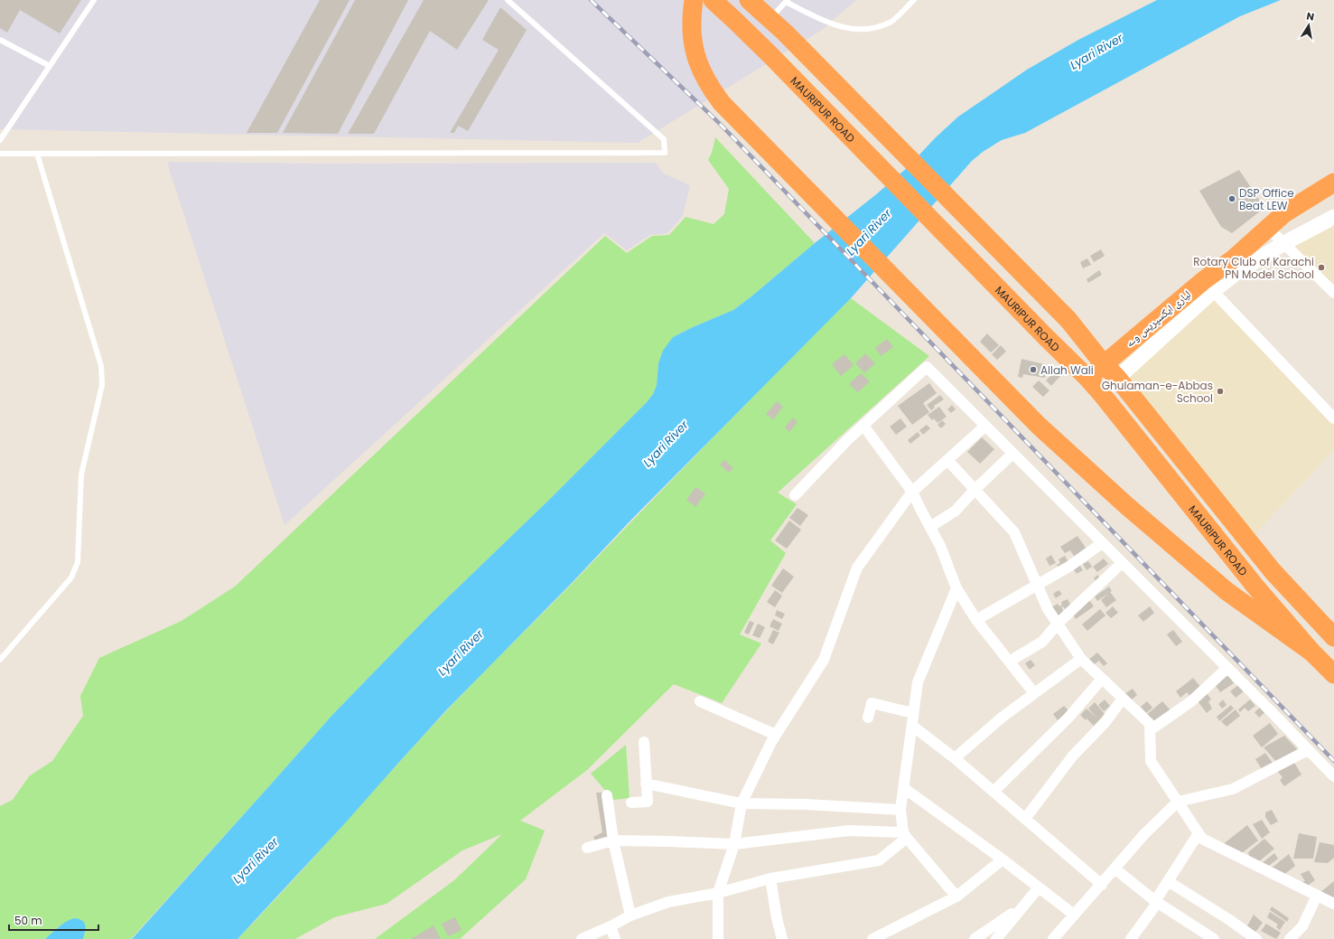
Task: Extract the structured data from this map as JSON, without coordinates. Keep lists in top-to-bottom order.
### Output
{
  "streets": {
    "highway": ["MAURIPUR ROAD", "لیاری ایکسپریس وے"]
  },
  "crossings": [
    ["MAURIPUR ROAD", "لیاری ایکسپریس وے"]
  ],
  "water": ["Lyari River"],
  "places": [
    "DSP Office Beat LEW",
    "Rotary Club of Karachi PN Model School",
    "Allah Wali",
    "Ghulaman-e-Abbas School"
  ],
  "scale_bar": "50 m",
  "north": "top"
}
